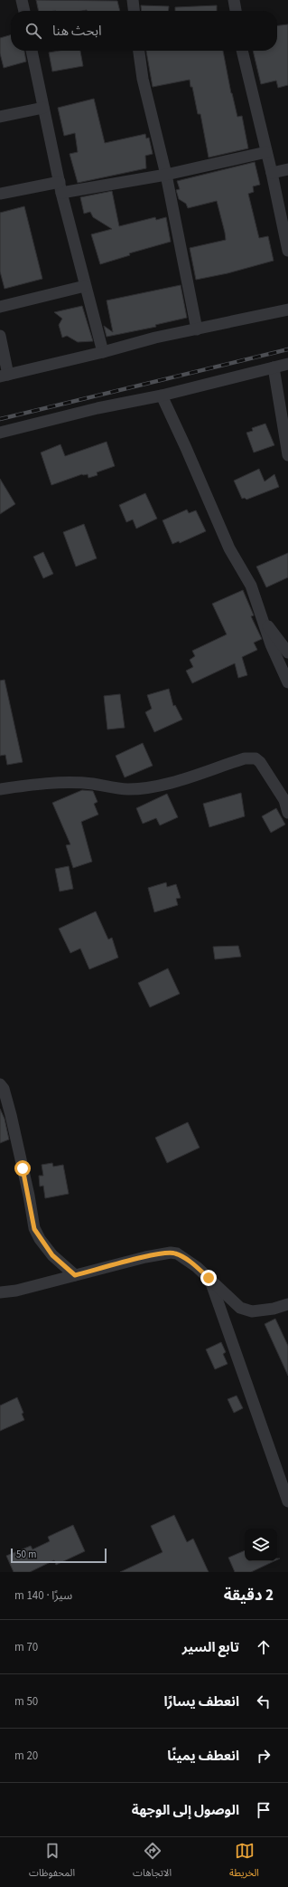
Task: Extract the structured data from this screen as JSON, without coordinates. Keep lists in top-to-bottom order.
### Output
{
  "scale_bar": "50 m",
  "page": {
    "search": "ابحث هنا",
    "scale": "50 m",
    "heading": ["2 دقيقة", "سيرًا · 140 m"],
    "list": [
      ["تابع السير", "70 m"],
      ["انعطف يسارًا", "50 m"],
      ["انعطف يمينًا", "20 m"],
      "الوصول إلى الوجهة"
    ],
    "nav": ["الخريطة", "الاتجاهات", "المحفوظات"]
  }
}
